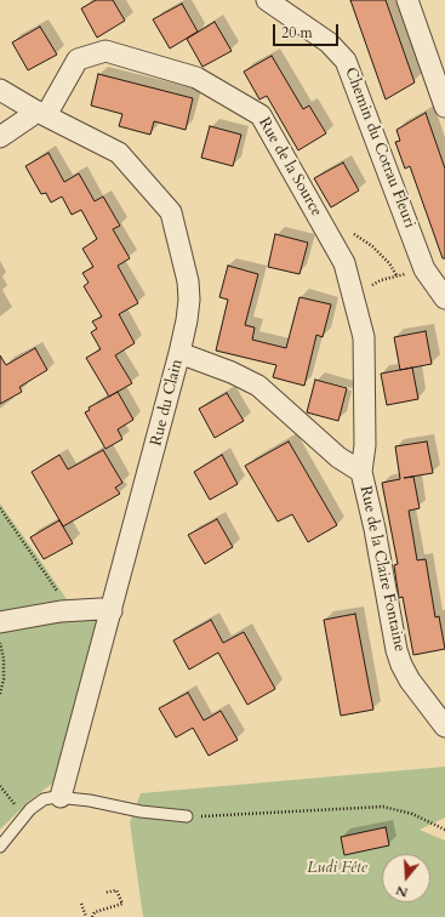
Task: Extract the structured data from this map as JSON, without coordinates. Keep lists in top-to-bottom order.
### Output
{
  "streets": {
    "street": [
      "Chemin du Cotrau Fleuri",
      "Rue de la Source",
      "Rue du Clain",
      "Rue de la Claire Fontaine"
    ]
  },
  "crossings": [
    ["Rue de la Source", "Rue du Clain"],
    ["Rue de la Source", "Rue de la Claire Fontaine"],
    ["Rue du Clain", "Rue de la Claire Fontaine"]
  ],
  "parks": ["Ludi Fête"],
  "scale_bar": "20 m",
  "north": "bottom"
}
